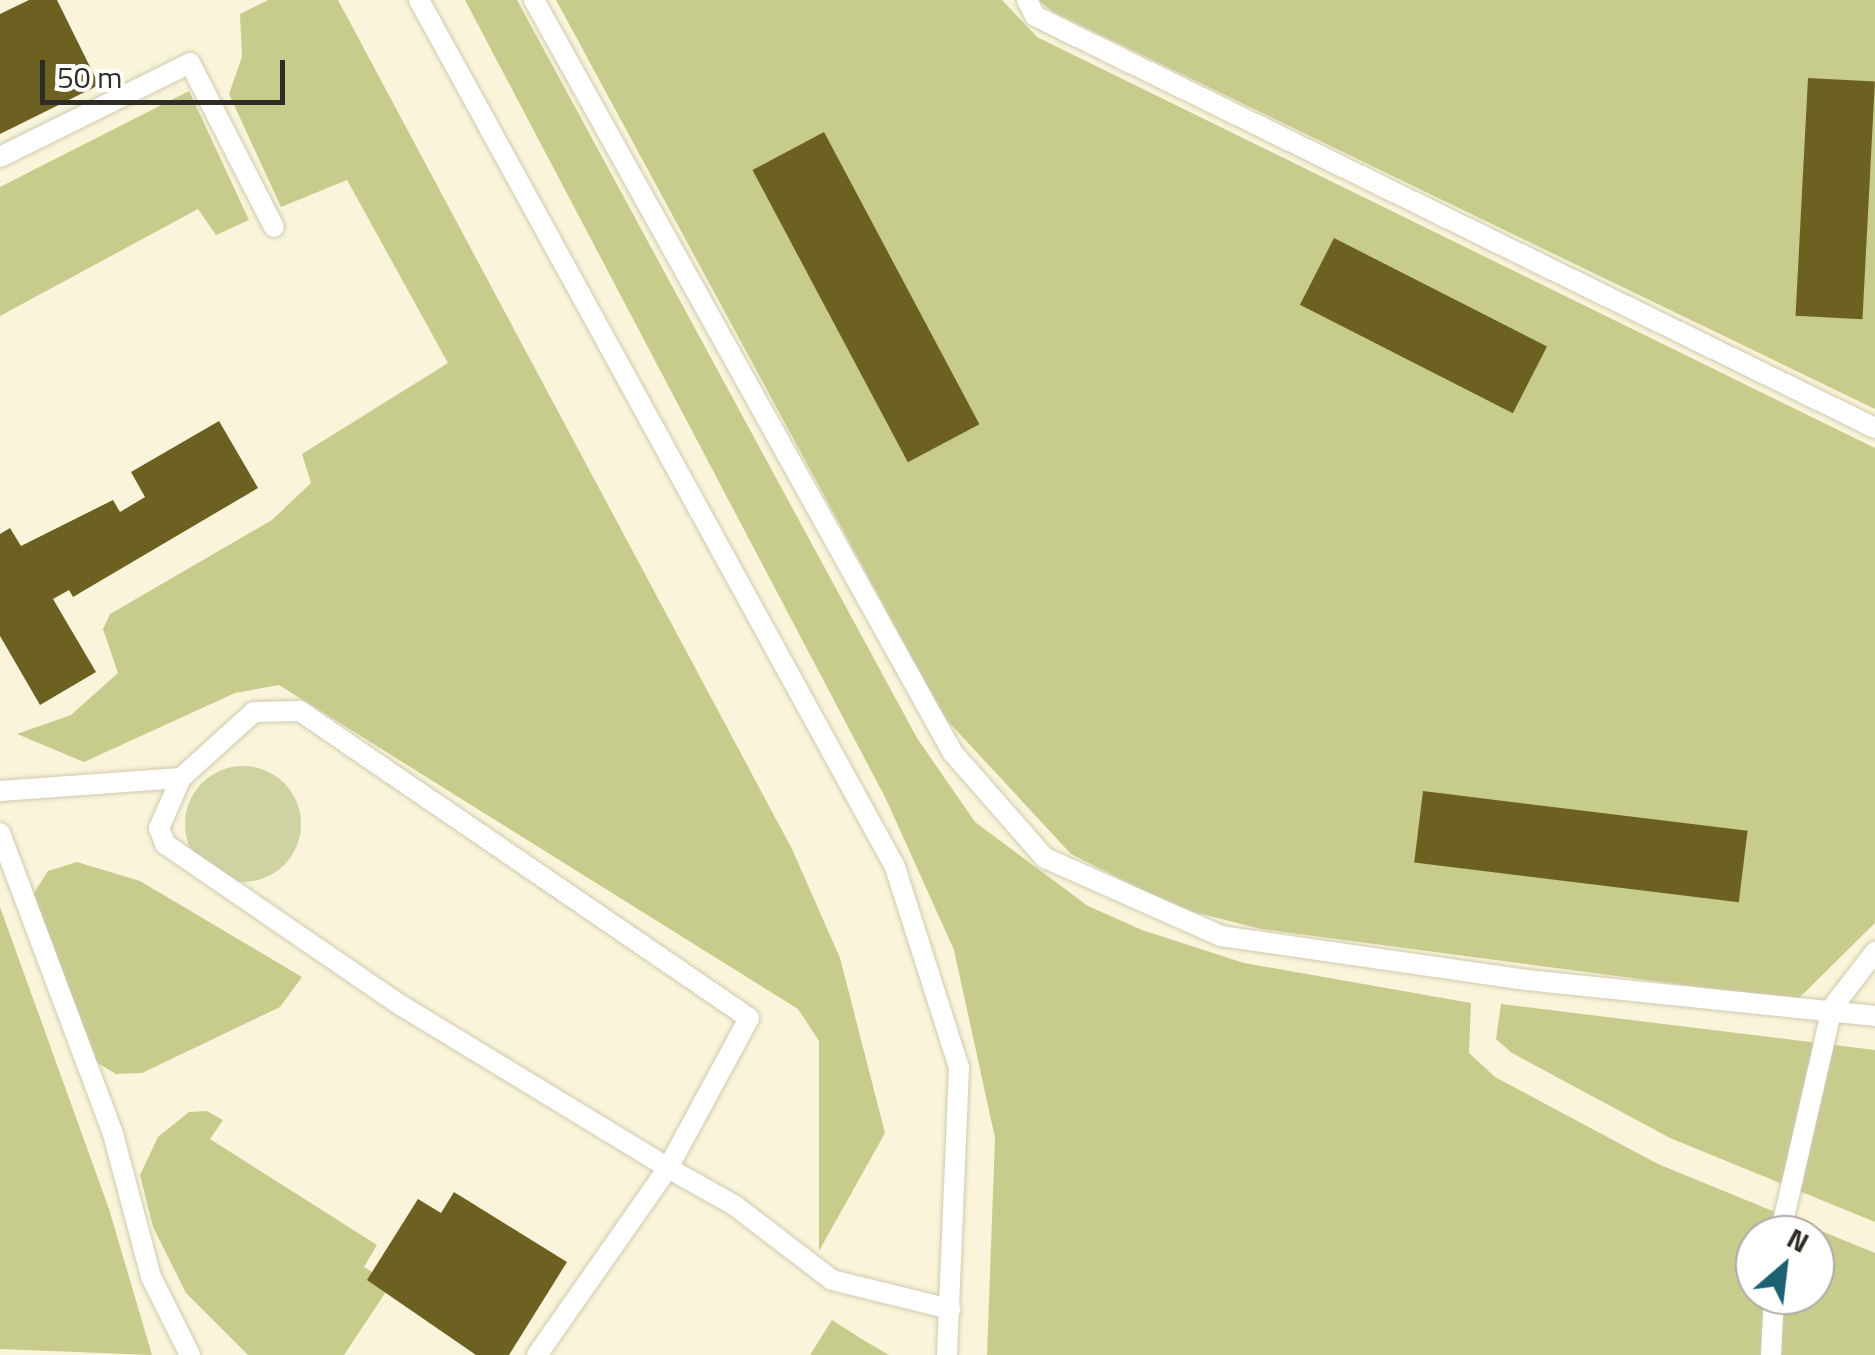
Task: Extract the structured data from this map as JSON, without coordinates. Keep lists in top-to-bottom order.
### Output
{
  "scale_bar": "50 m",
  "north": "top right"
}
